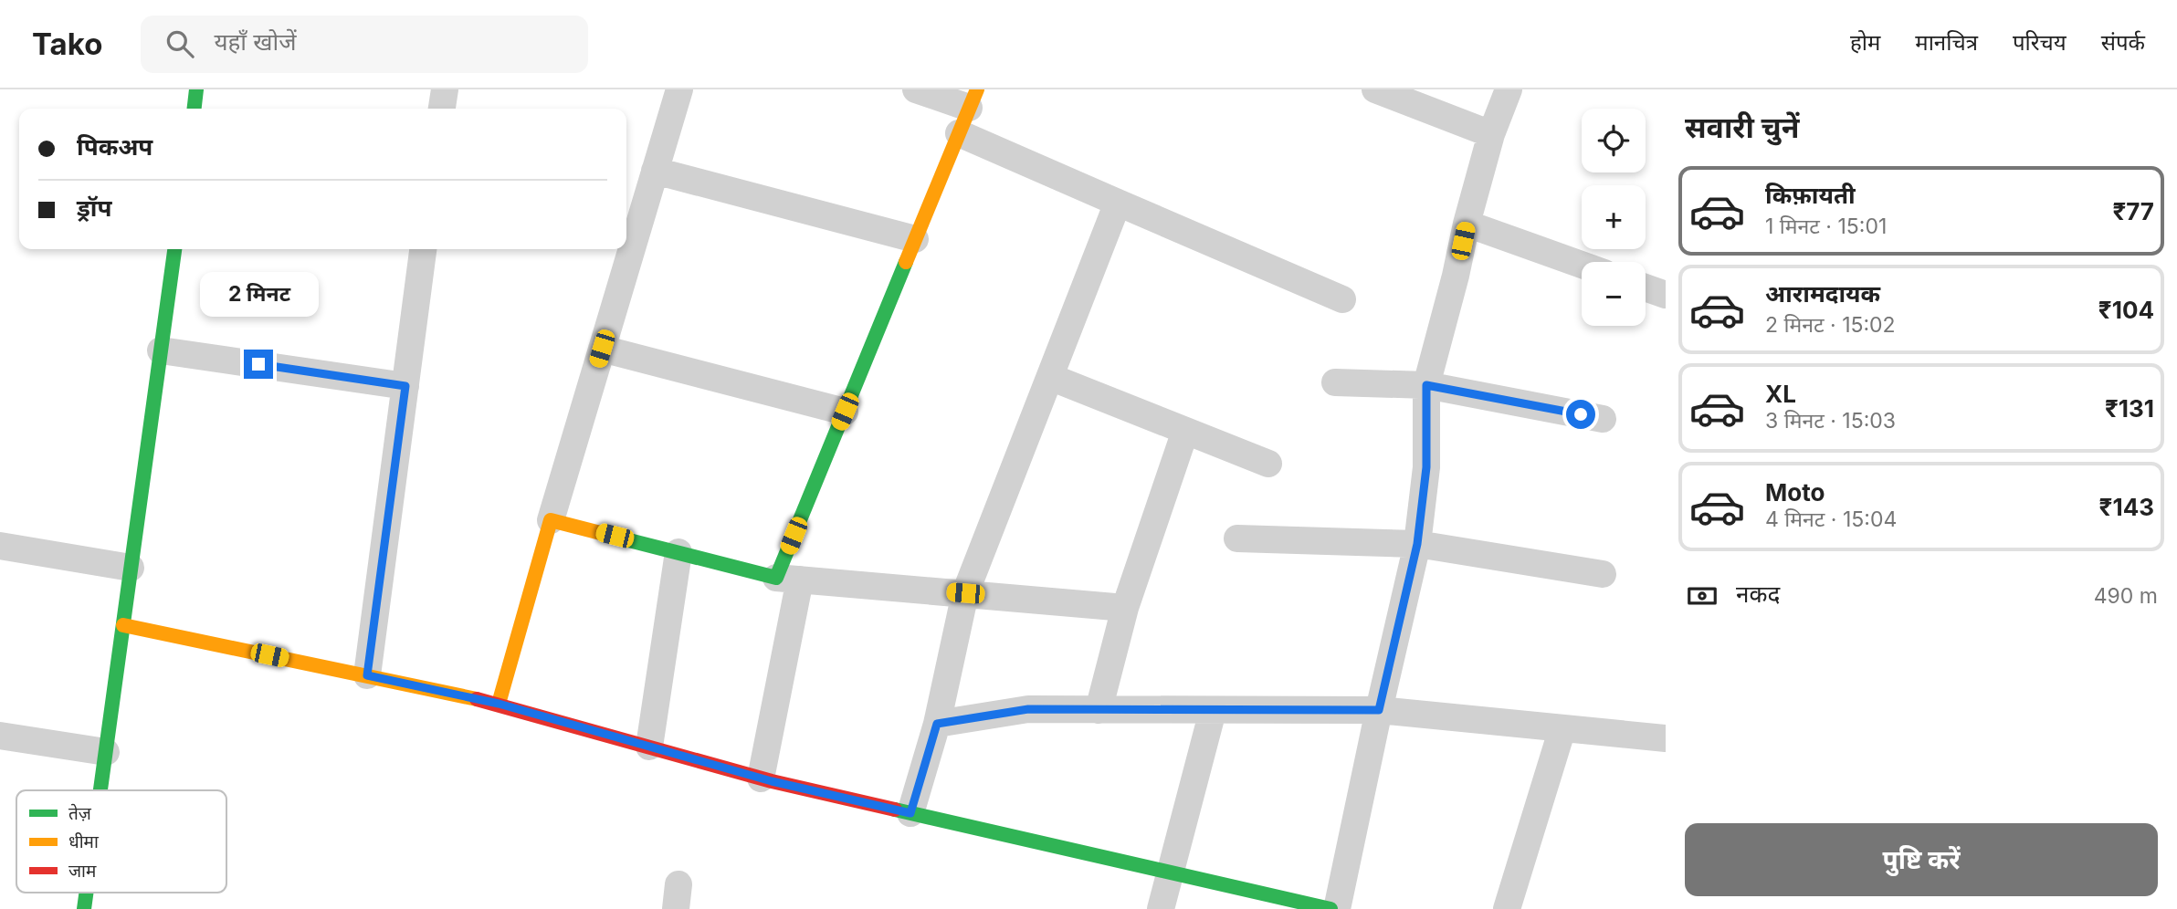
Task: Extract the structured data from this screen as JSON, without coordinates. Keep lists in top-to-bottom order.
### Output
{
  "legend": ["तेज़", "धीमा", "जाम"],
  "page": {
    "header": "Tako",
    "search": "यहाँ खोजें",
    "nav": [
      "होम",
      "मानचित्र",
      "परिचय",
      "संपर्क"
    ],
    "heading": "सवारी चुनें",
    "map_buttons": ["+", "−"],
    "banner": ["पिकअप", "ड्रॉप"],
    "list": [
      {
        "name": "किफ़ायती",
        "note": "1 मिनट · 15:01",
        "value": "₹77"
      },
      {
        "name": "आरामदायक",
        "note": "2 मिनट · 15:02",
        "value": "₹104"
      },
      {
        "name": "XL",
        "note": "3 मिनट · 15:03",
        "value": "₹131"
      },
      {
        "name": "Moto",
        "note": "4 मिनट · 15:04",
        "value": "₹143"
      }
    ],
    "bubble": "2 मिनट",
    "pay": ["नकद", "490 m"],
    "buttons": "पुष्टि करें"
  }
}
